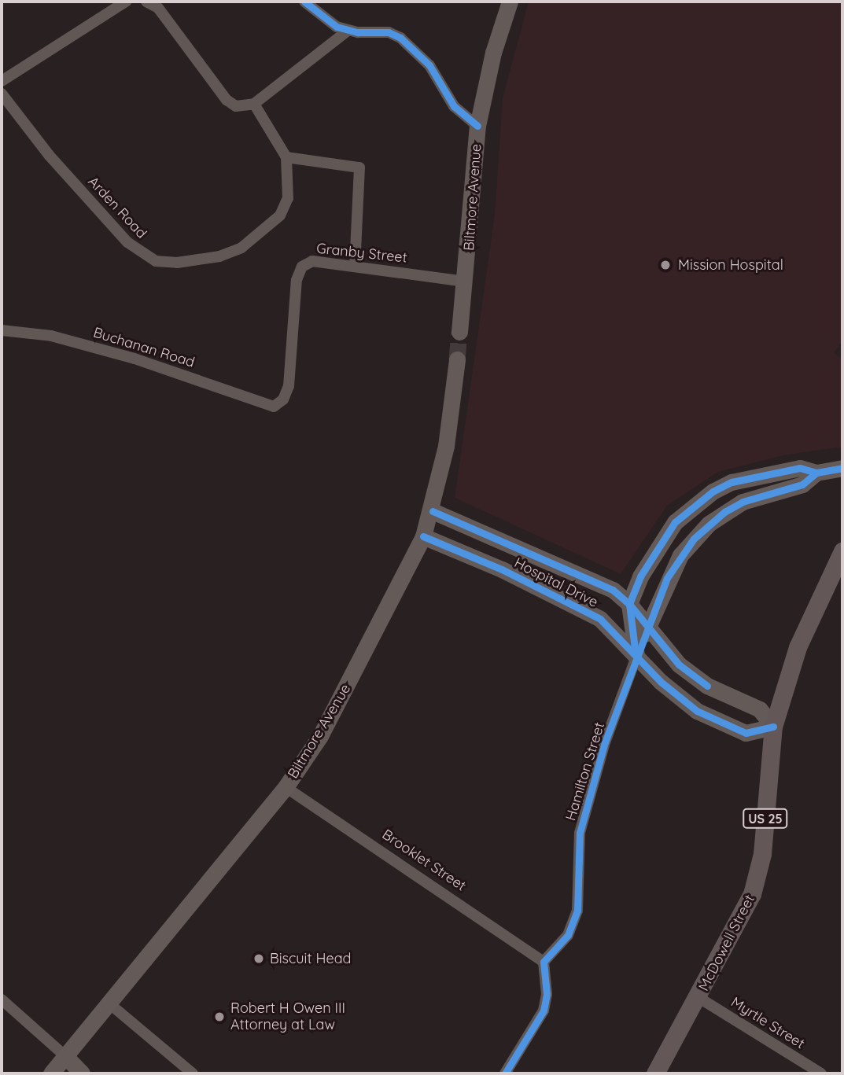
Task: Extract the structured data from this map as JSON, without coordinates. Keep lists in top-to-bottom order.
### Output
{
  "streets": {
    "main road": ["US 25", "McDowell Street"],
    "street": [
      "Biltmore Avenue",
      "Arden Road",
      "Granby Street",
      "Buchanan Road",
      "Hospital Drive",
      "Hamilton Street",
      "Brooklet Street",
      "Myrtle Street"
    ]
  },
  "crossings": [
    ["Biltmore Avenue", "Granby Street"],
    ["Biltmore Avenue", "Hospital Drive"],
    ["Biltmore Avenue", "Brooklet Street"],
    ["Granby Street", "Buchanan Road"],
    ["Hospital Drive", "Hamilton Street"],
    ["Hospital Drive", "McDowell Street"],
    ["Hamilton Street", "Brooklet Street"],
    ["McDowell Street", "Myrtle Street"]
  ],
  "places": ["Mission Hospital", "Biscuit Head", "Robert H Owen III Attorney at Law"]
}
